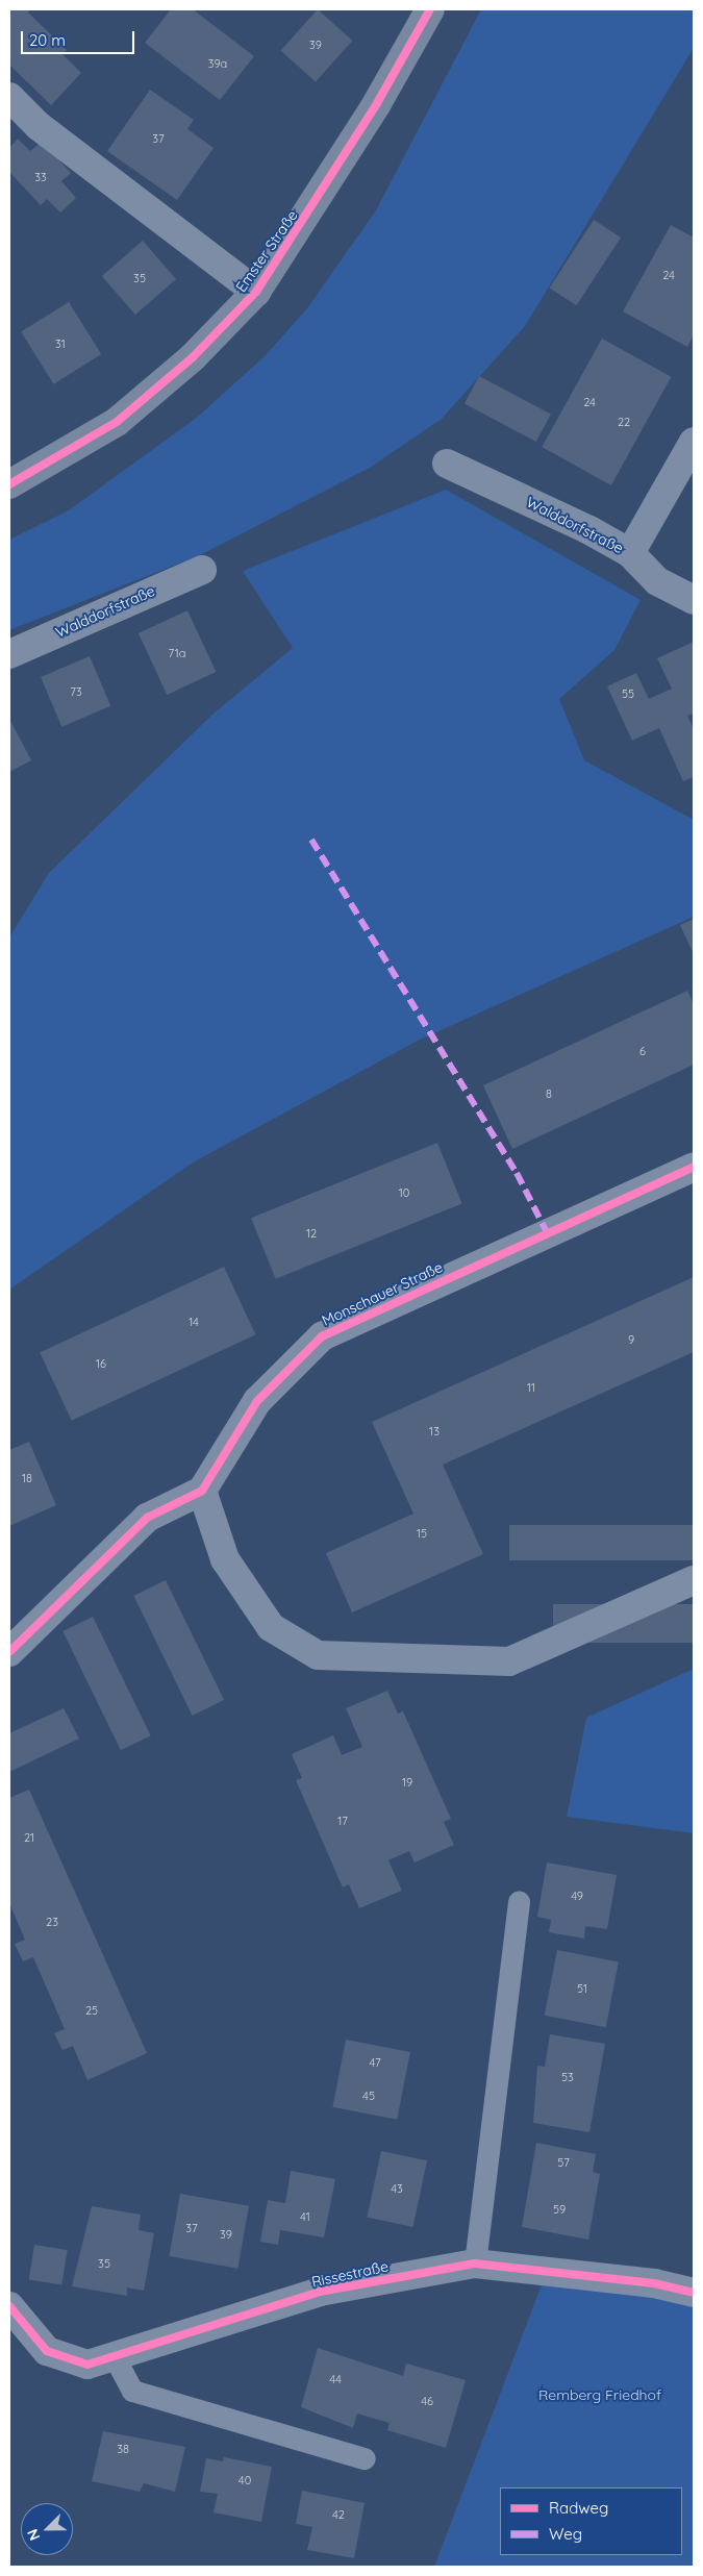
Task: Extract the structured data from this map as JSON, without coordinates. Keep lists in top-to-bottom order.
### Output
{
  "streets": {
    "street": [
      "Emster Straße",
      "Walddorfstraße",
      "Monschauer Straße",
      "Rissestraße"
    ]
  },
  "parks": ["Remberg Friedhof"],
  "house_numbers": [
    "39",
    "39a",
    "37",
    "33",
    "24",
    "35",
    "31",
    "24",
    "22",
    "71a",
    "73",
    "55",
    "6",
    "8",
    "10",
    "12",
    "14",
    "9",
    "16",
    "11",
    "13",
    "18",
    "15",
    "19",
    "17",
    "21",
    "49",
    "23",
    "51",
    "25",
    "47",
    "53",
    "45",
    "57",
    "43",
    "59",
    "41",
    "37",
    "39",
    "35",
    "44",
    "46",
    "38",
    "40",
    "42"
  ],
  "legend": ["Radweg", "Weg"],
  "scale_bar": "20 m",
  "north": "bottom left"
}
